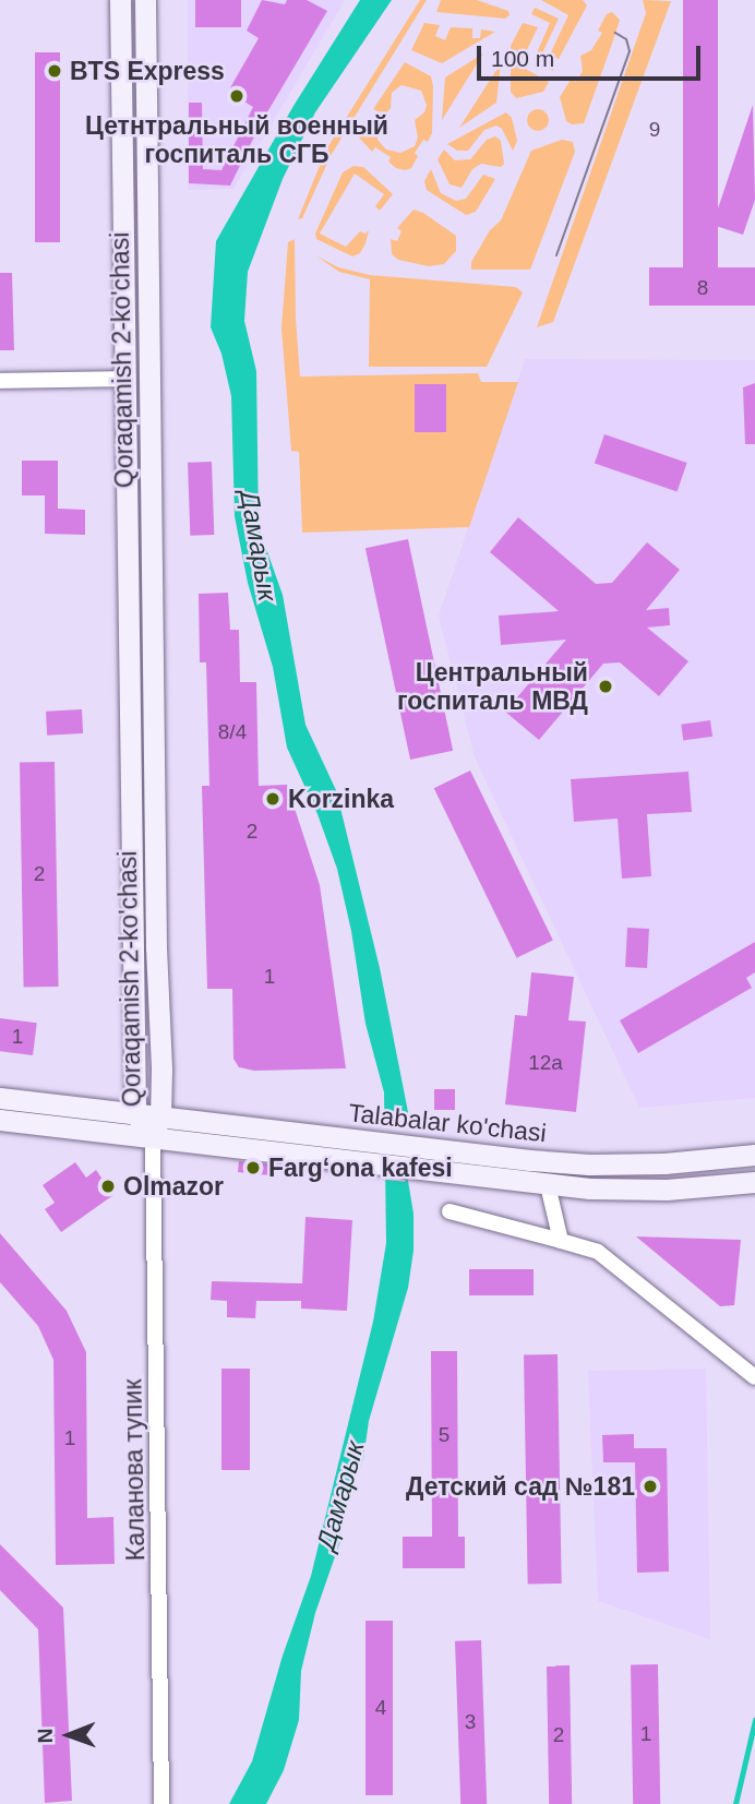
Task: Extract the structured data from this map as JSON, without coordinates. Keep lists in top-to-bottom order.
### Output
{
  "streets": {
    "main road": ["Qoraqamish 2-ko'chasi", "Talabalar ko'chasi"],
    "street": ["Каланова тупик"]
  },
  "crossings": [
    ["Qoraqamish 2-ko'chasi", "Talabalar ko'chasi"],
    ["Qoraqamish 2-ko'chasi", "Каланова тупик"],
    ["Talabalar ko'chasi", "Каланова тупик"]
  ],
  "water": ["Дамарык"],
  "places": [
    "BTS Express",
    "Цетнтральный военный госпиталь СГБ",
    "Центральный госпиталь МВД",
    "Korzinka",
    "Farg‘ona kafesi",
    "Olmazor",
    "Детский сад №181"
  ],
  "house_numbers": [
    "9",
    "8",
    "8/4",
    "2",
    "2",
    "1",
    "1",
    "12a",
    "5",
    "1",
    "4",
    "3",
    "1",
    "2"
  ],
  "scale_bar": "100 m",
  "north": "left"
}
